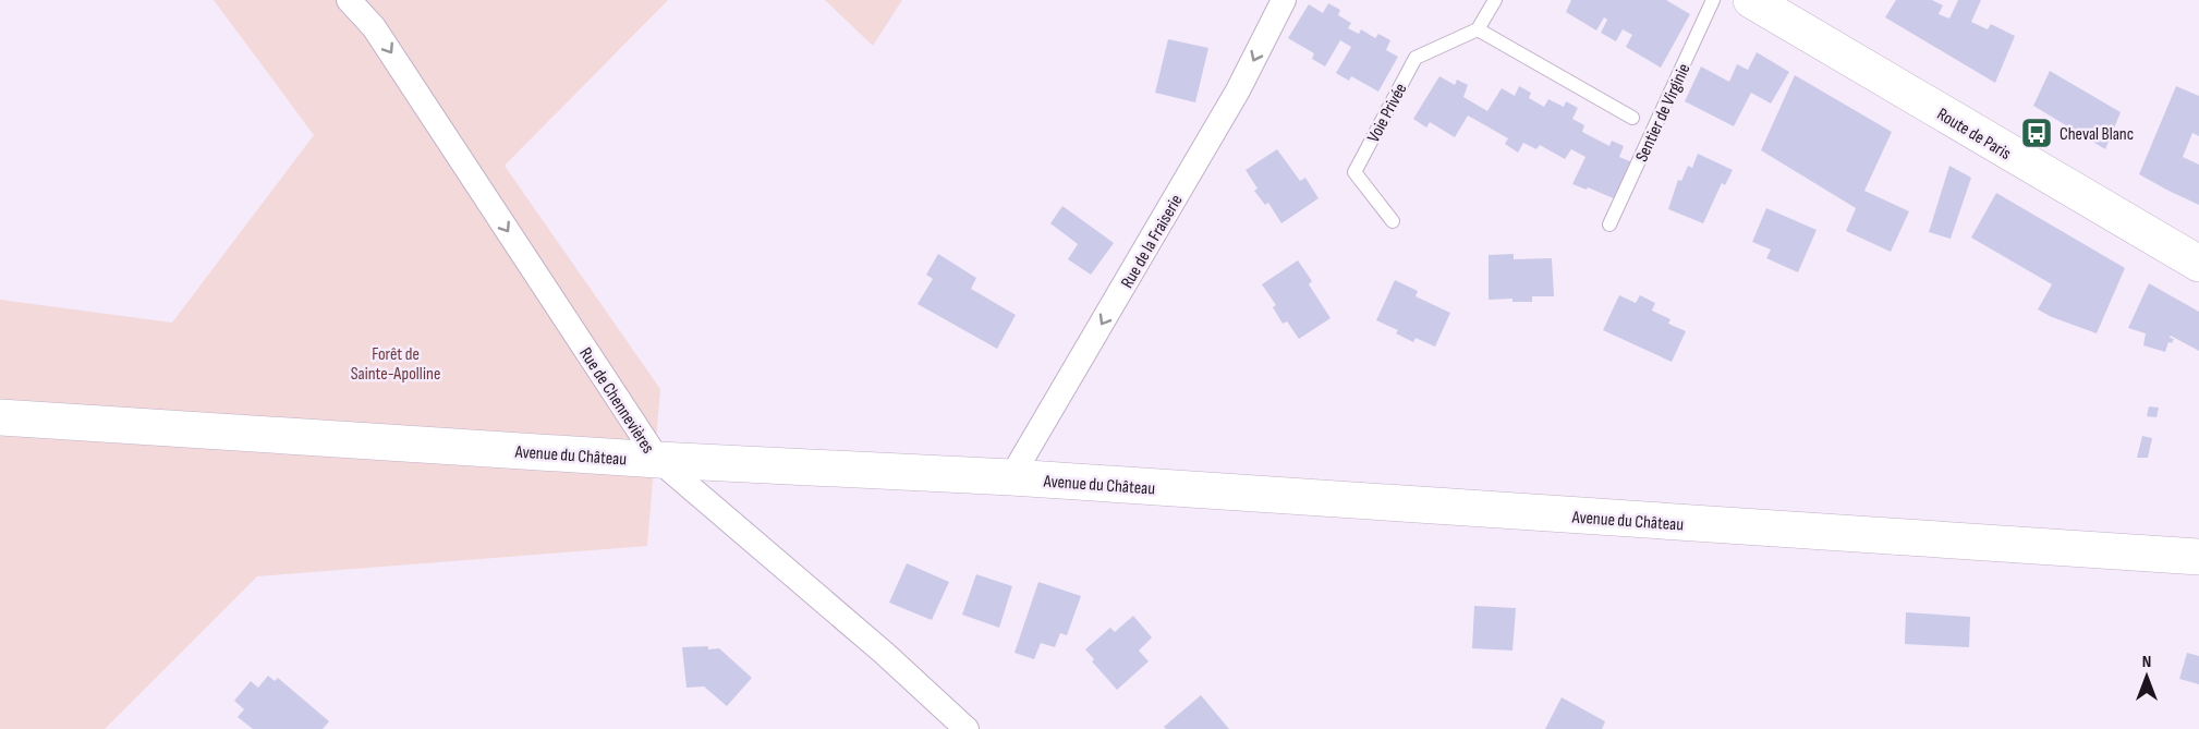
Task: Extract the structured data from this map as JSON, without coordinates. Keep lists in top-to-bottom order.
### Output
{
  "streets": {
    "main road": ["Route de Paris", "Avenue du Château"],
    "street": ["Rue de la Fraiserie", "Rue de Chennevières"],
    "lane": ["Voie Privée", "Sentier de Virginie"]
  },
  "crossings": [
    ["Rue de la Fraiserie", "Avenue du Château"],
    ["Rue de Chennevières", "Avenue du Château"]
  ],
  "one_way": ["Rue de la Fraiserie", "Rue de Chennevières"],
  "parks": ["Forêt de Sainte-Apolline"],
  "places": {
    "bus stop": ["Cheval Blanc"]
  },
  "north": "top"
}
